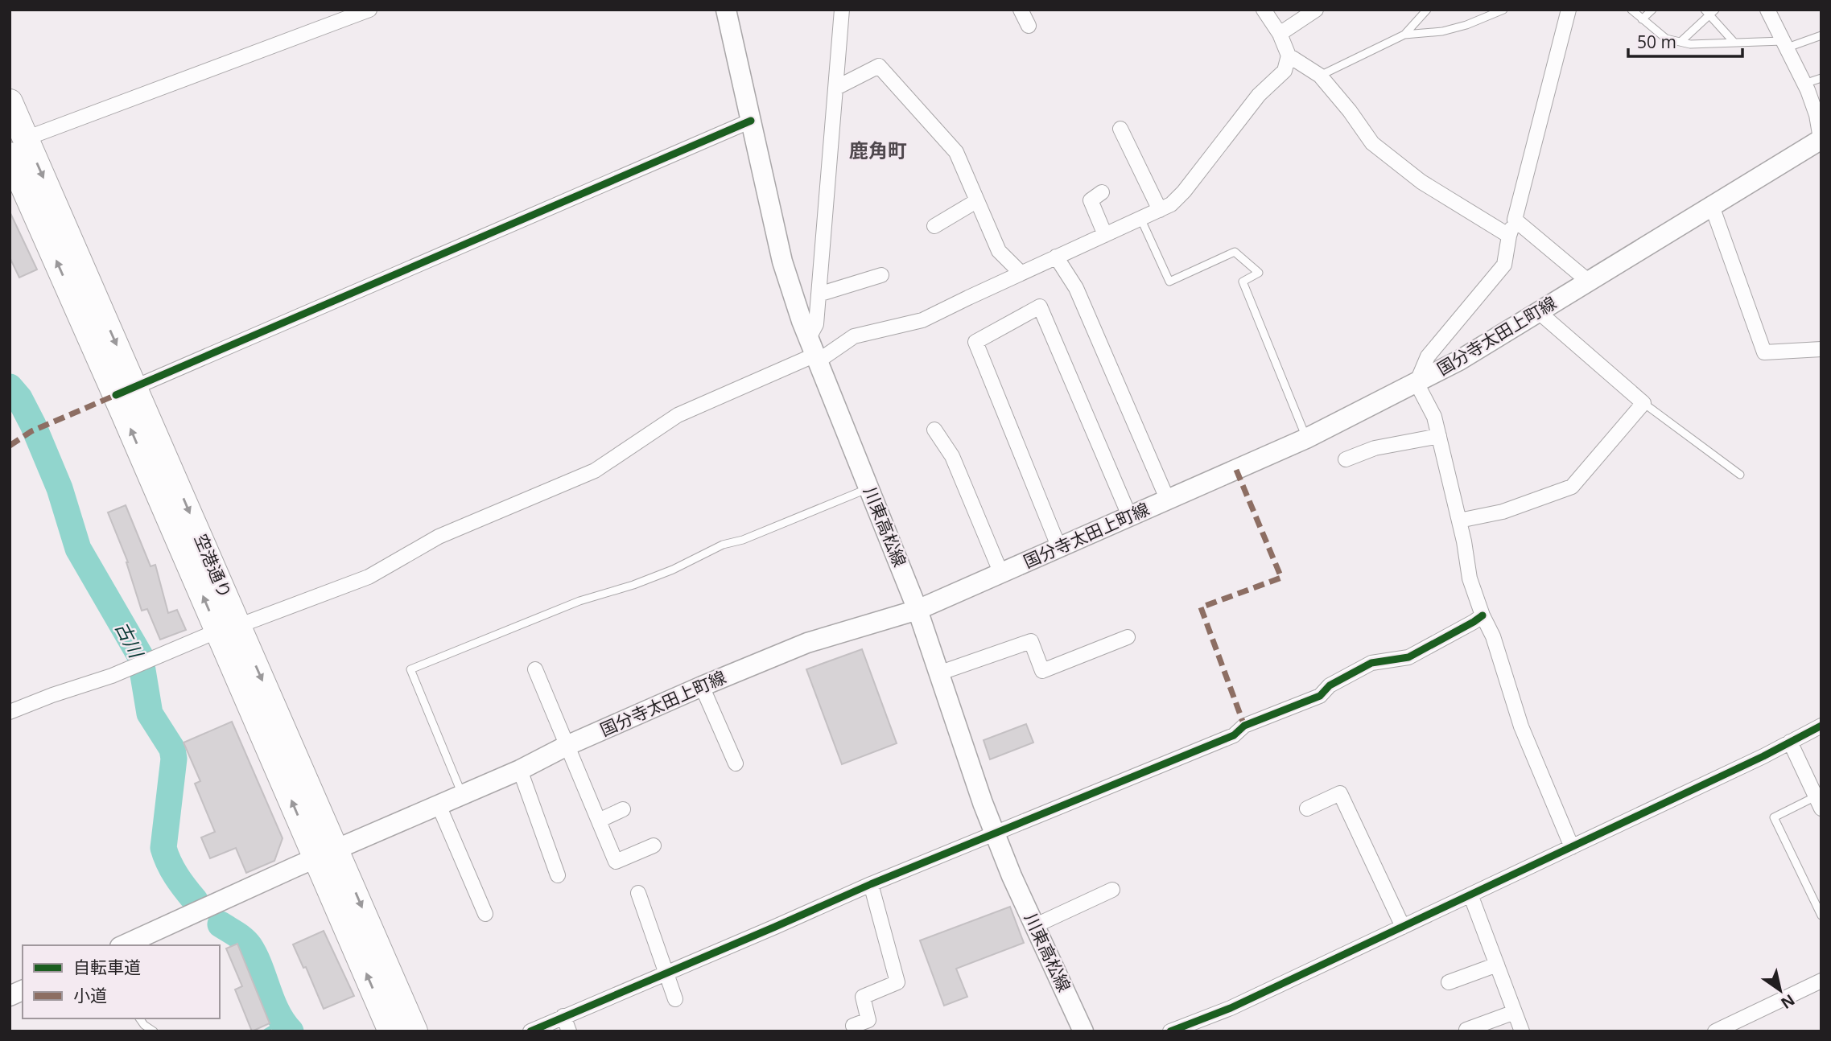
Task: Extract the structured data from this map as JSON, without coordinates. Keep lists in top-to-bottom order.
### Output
{
  "streets": {
    "highway": ["空港通り"],
    "main road": ["国分寺太田上町線", "川東高松線"]
  },
  "crossings": [
    ["国分寺太田上町線", "川東高松線"],
    ["国分寺太田上町線", "空港通り"]
  ],
  "districts": ["鹿角町"],
  "water": ["古川"],
  "legend": ["自転車道", "小道"],
  "scale_bar": "50 m",
  "north": "bottom right"
}
